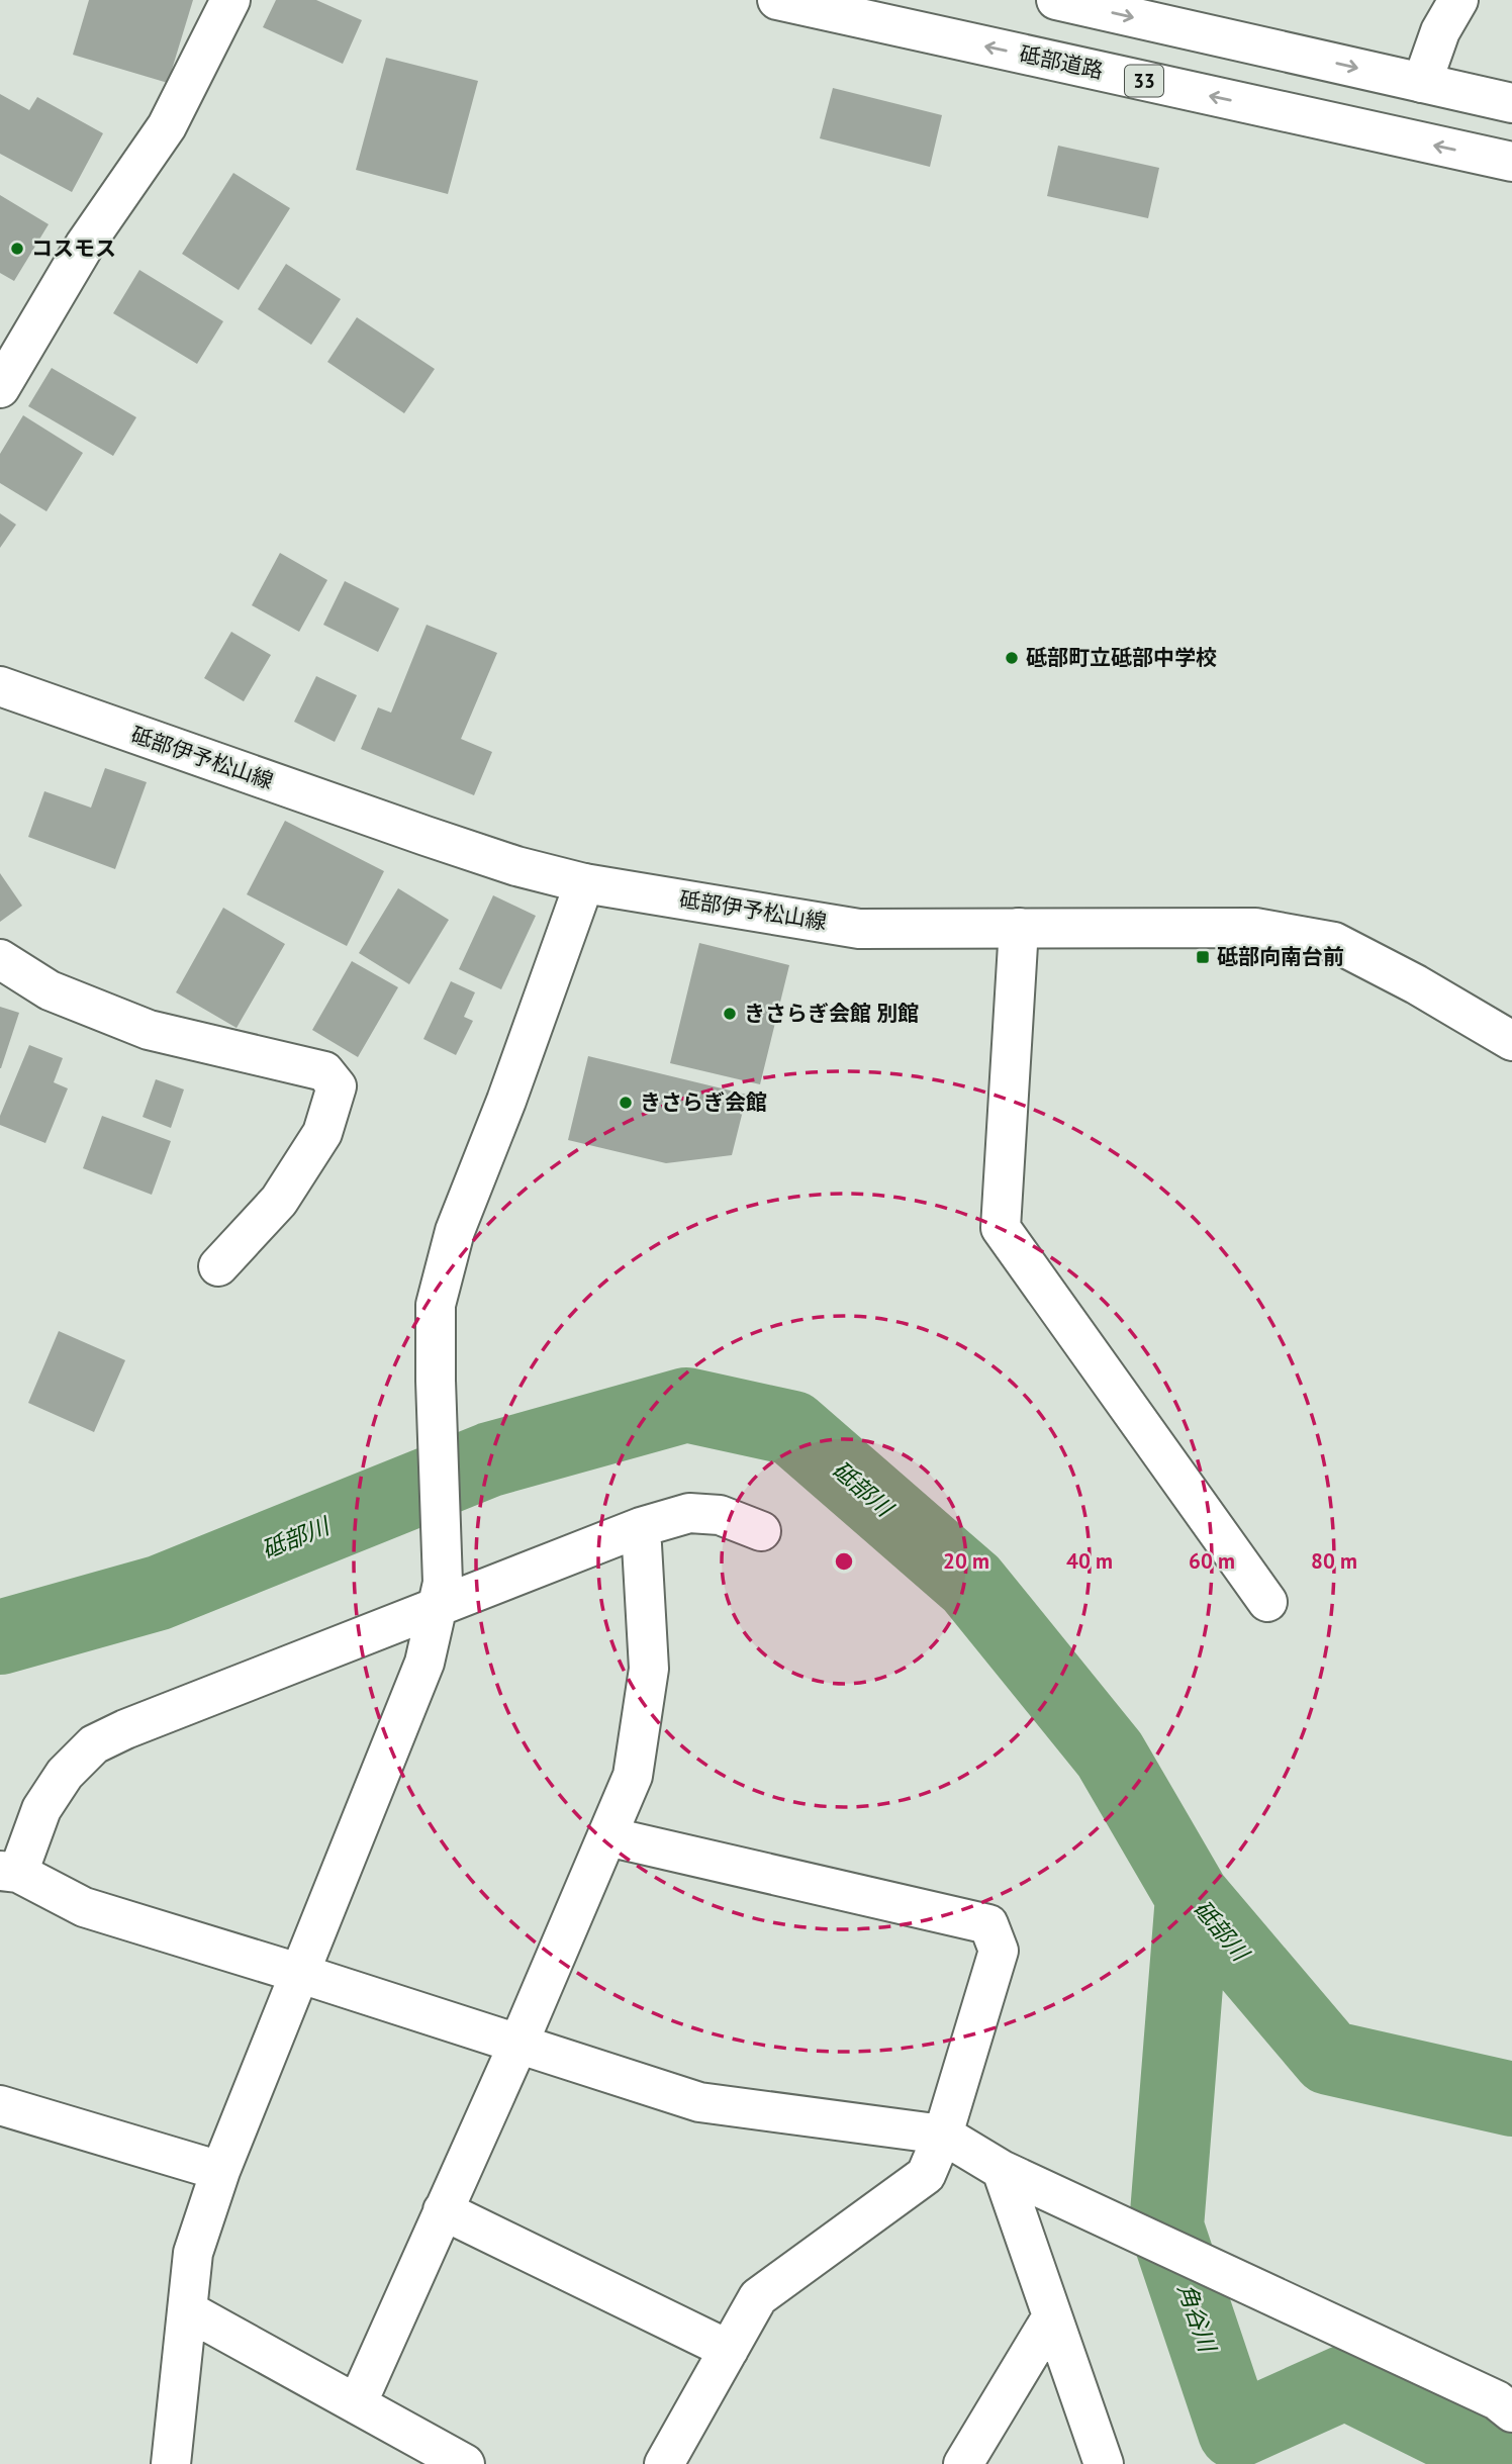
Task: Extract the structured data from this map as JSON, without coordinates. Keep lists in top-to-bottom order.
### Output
{
  "streets": {
    "main road": ["砥部道路", "33", "砥部伊予松山線"]
  },
  "water": ["砥部川", "角谷川"],
  "places": {
    "other": [
      "コスモス",
      "砥部町立砥部中学校",
      "きさらぎ会館 別館",
      "きさらぎ会館"
    ],
    "transit": ["砥部向南台前"]
  },
  "rings": [
    "20 m",
    "40 m",
    "60 m",
    "80 m"
  ]
}
